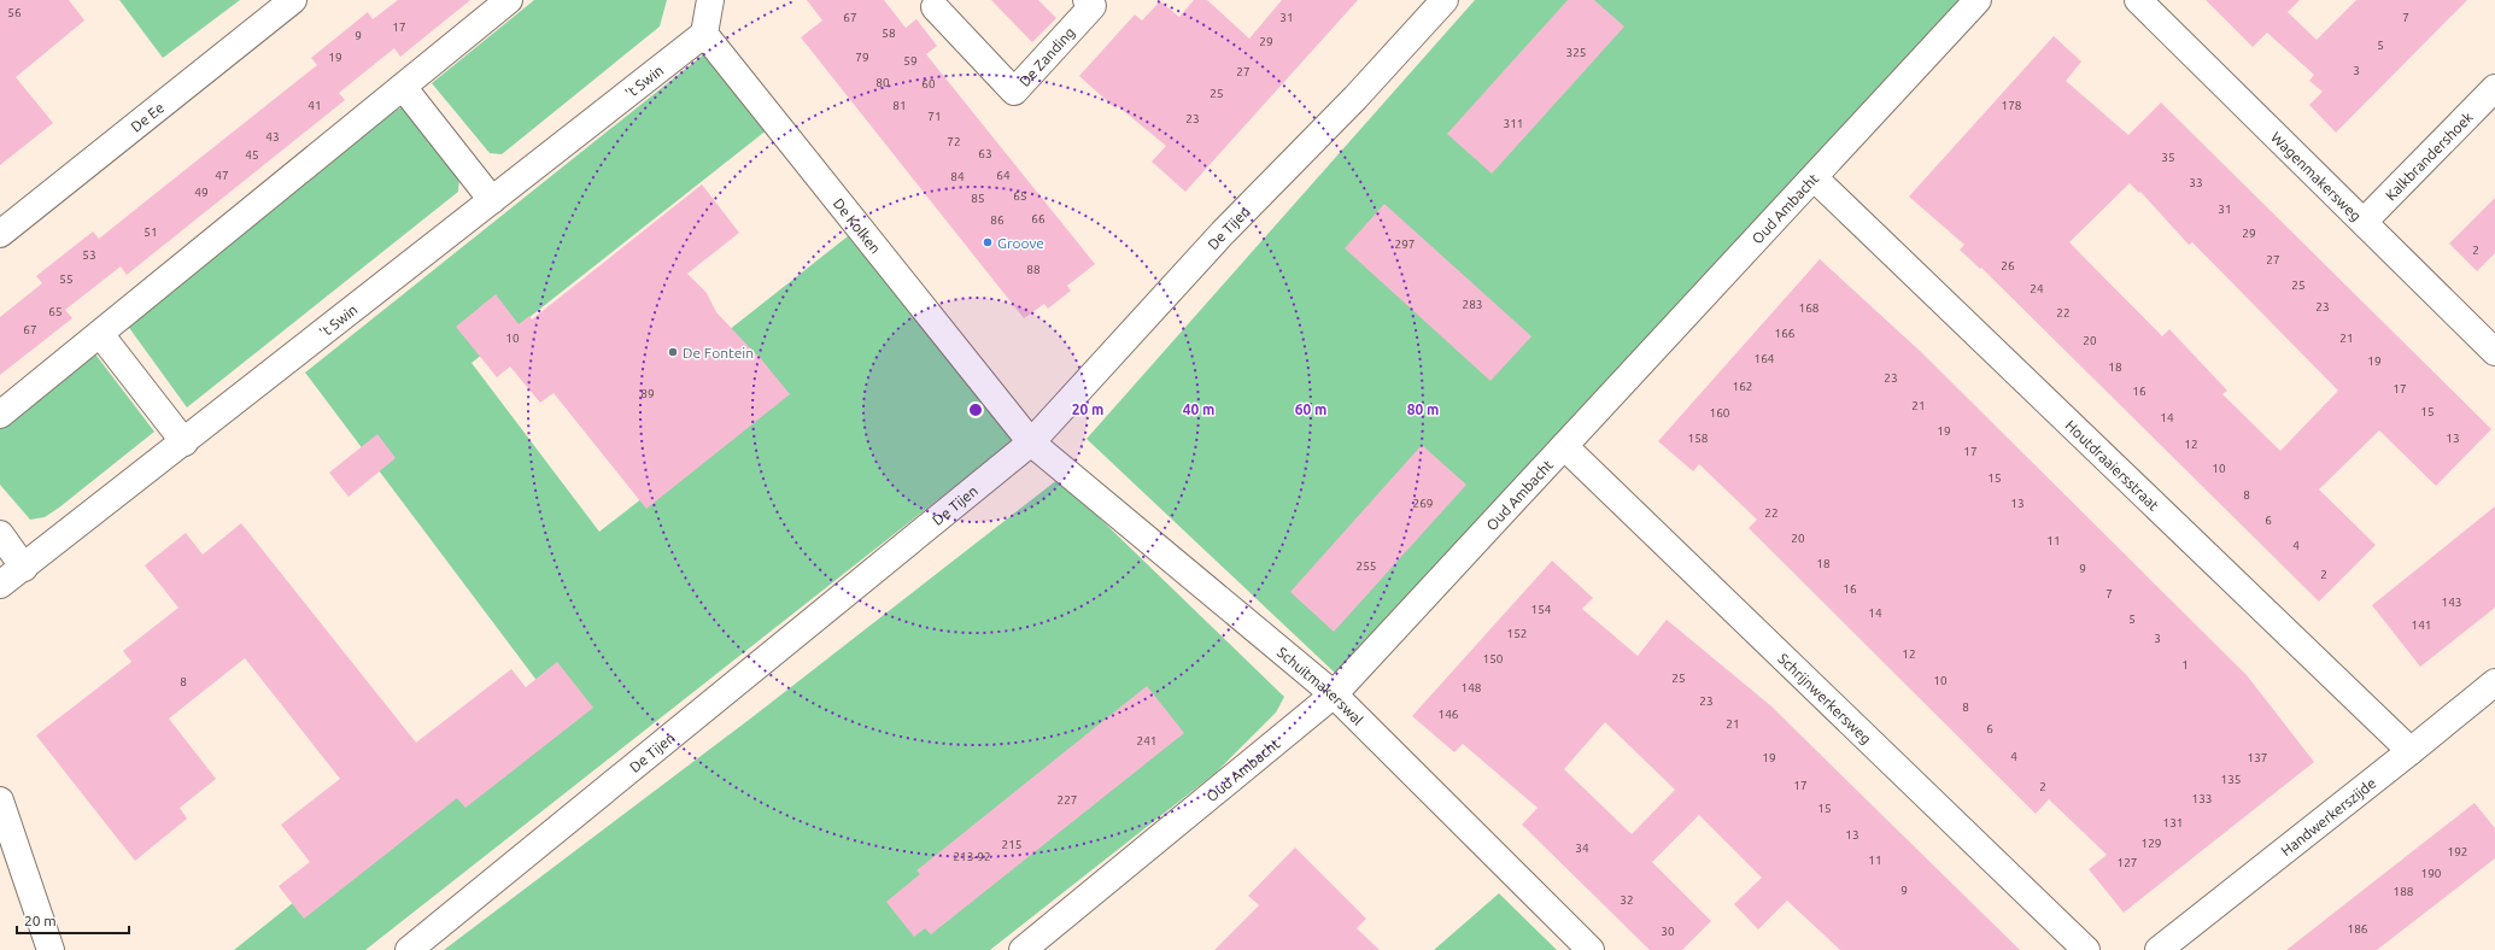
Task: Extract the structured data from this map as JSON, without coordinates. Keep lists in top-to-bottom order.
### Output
{
  "streets": {
    "street": [
      "De Zanding",
      "'t Swin",
      "De Ee",
      "Kalkbrandershoek",
      "Wagenmakersweg",
      "Oud Ambacht",
      "De Kolken",
      "De Tijen",
      "Houtdraaiersstraat",
      "Schuitmakerswal",
      "Schrijnwerkersweg",
      "Handwerkerszijde"
    ]
  },
  "crossings": [
    ["'t Swin", "De Kolken"],
    ["Kalkbrandershoek", "Wagenmakersweg"],
    ["Oud Ambacht", "Houtdraaiersstraat"],
    ["Oud Ambacht", "Schuitmakerswal"],
    ["Oud Ambacht", "Schrijnwerkersweg"],
    ["De Kolken", "De Tijen"],
    ["De Kolken", "Schuitmakerswal"],
    ["De Tijen", "Schuitmakerswal"],
    ["Houtdraaiersstraat", "Handwerkerszijde"]
  ],
  "places": ["Groove", "De Fontein"],
  "house_numbers": [
    "56",
    "67",
    "31",
    "7",
    "17",
    "58",
    "9",
    "29",
    "5",
    "325",
    "19",
    "79",
    "59",
    "3",
    "27",
    "80",
    "60",
    "25",
    "41",
    "81",
    "178",
    "71",
    "23",
    "311",
    "43",
    "72",
    "63",
    "45",
    "35",
    "47",
    "64",
    "84",
    "33",
    "49",
    "65",
    "85",
    "31",
    "66",
    "86",
    "51",
    "29",
    "297",
    "2",
    "53",
    "27",
    "26",
    "88",
    "55",
    "25",
    "24",
    "283",
    "23",
    "168",
    "65",
    "22",
    "67",
    "166",
    "10",
    "21",
    "20",
    "164",
    "19",
    "18",
    "23",
    "162",
    "17",
    "16",
    "89",
    "21",
    "15",
    "160",
    "14",
    "19",
    "158",
    "13",
    "12",
    "17",
    "10",
    "15",
    "8",
    "269",
    "13",
    "22",
    "6",
    "20",
    "11",
    "4",
    "18",
    "255",
    "9",
    "2",
    "16",
    "7",
    "143",
    "154",
    "14",
    "5",
    "141",
    "152",
    "3",
    "12",
    "150",
    "1",
    "25",
    "10",
    "8",
    "148",
    "23",
    "8",
    "146",
    "21",
    "6",
    "241",
    "4",
    "19",
    "137",
    "135",
    "17",
    "2",
    "133",
    "227",
    "15",
    "131",
    "13",
    "129",
    "215",
    "34",
    "192",
    "213-92",
    "11",
    "127",
    "190",
    "9",
    "188",
    "32",
    "186",
    "30"
  ],
  "scale_bar": "20 m",
  "rings": [
    "20 m",
    "40 m",
    "60 m",
    "80 m"
  ]
}
